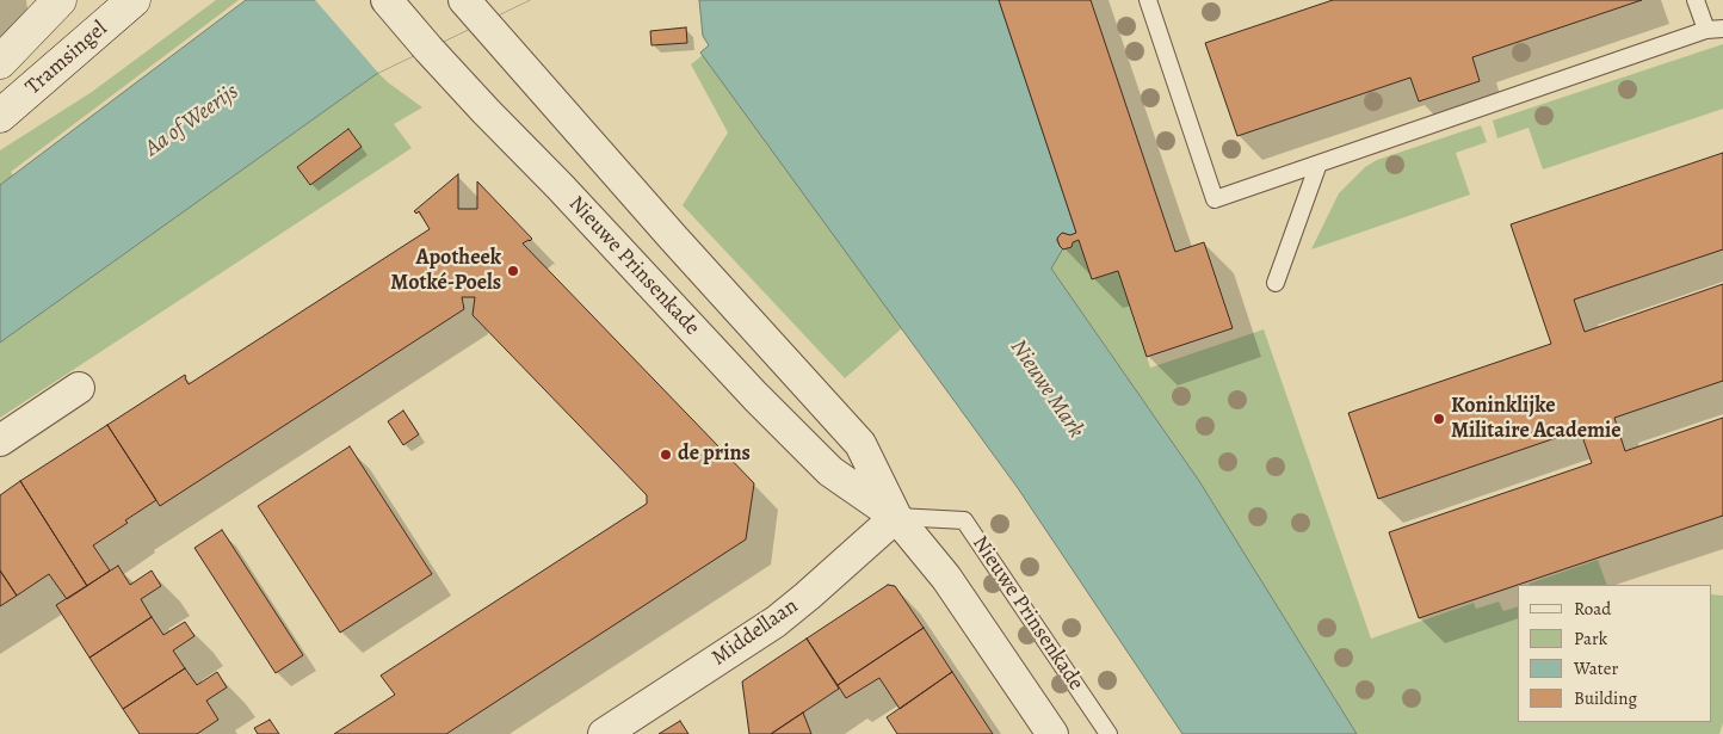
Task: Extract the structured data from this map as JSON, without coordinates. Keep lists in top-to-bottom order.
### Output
{
  "streets": {
    "main road": ["Tramsingel"],
    "street": ["Nieuwe Prinsenkade", "Middellaan"]
  },
  "crossings": [
    ["Nieuwe Prinsenkade", "Middellaan"]
  ],
  "water": ["Aa of Weerijs", "Nieuwe Mark"],
  "places": ["Apotheek Motké-Poels", "Koninklijke Militaire Academie", "de prins"],
  "legend": [
    "Road",
    "Park",
    "Water",
    "Building"
  ]
}
